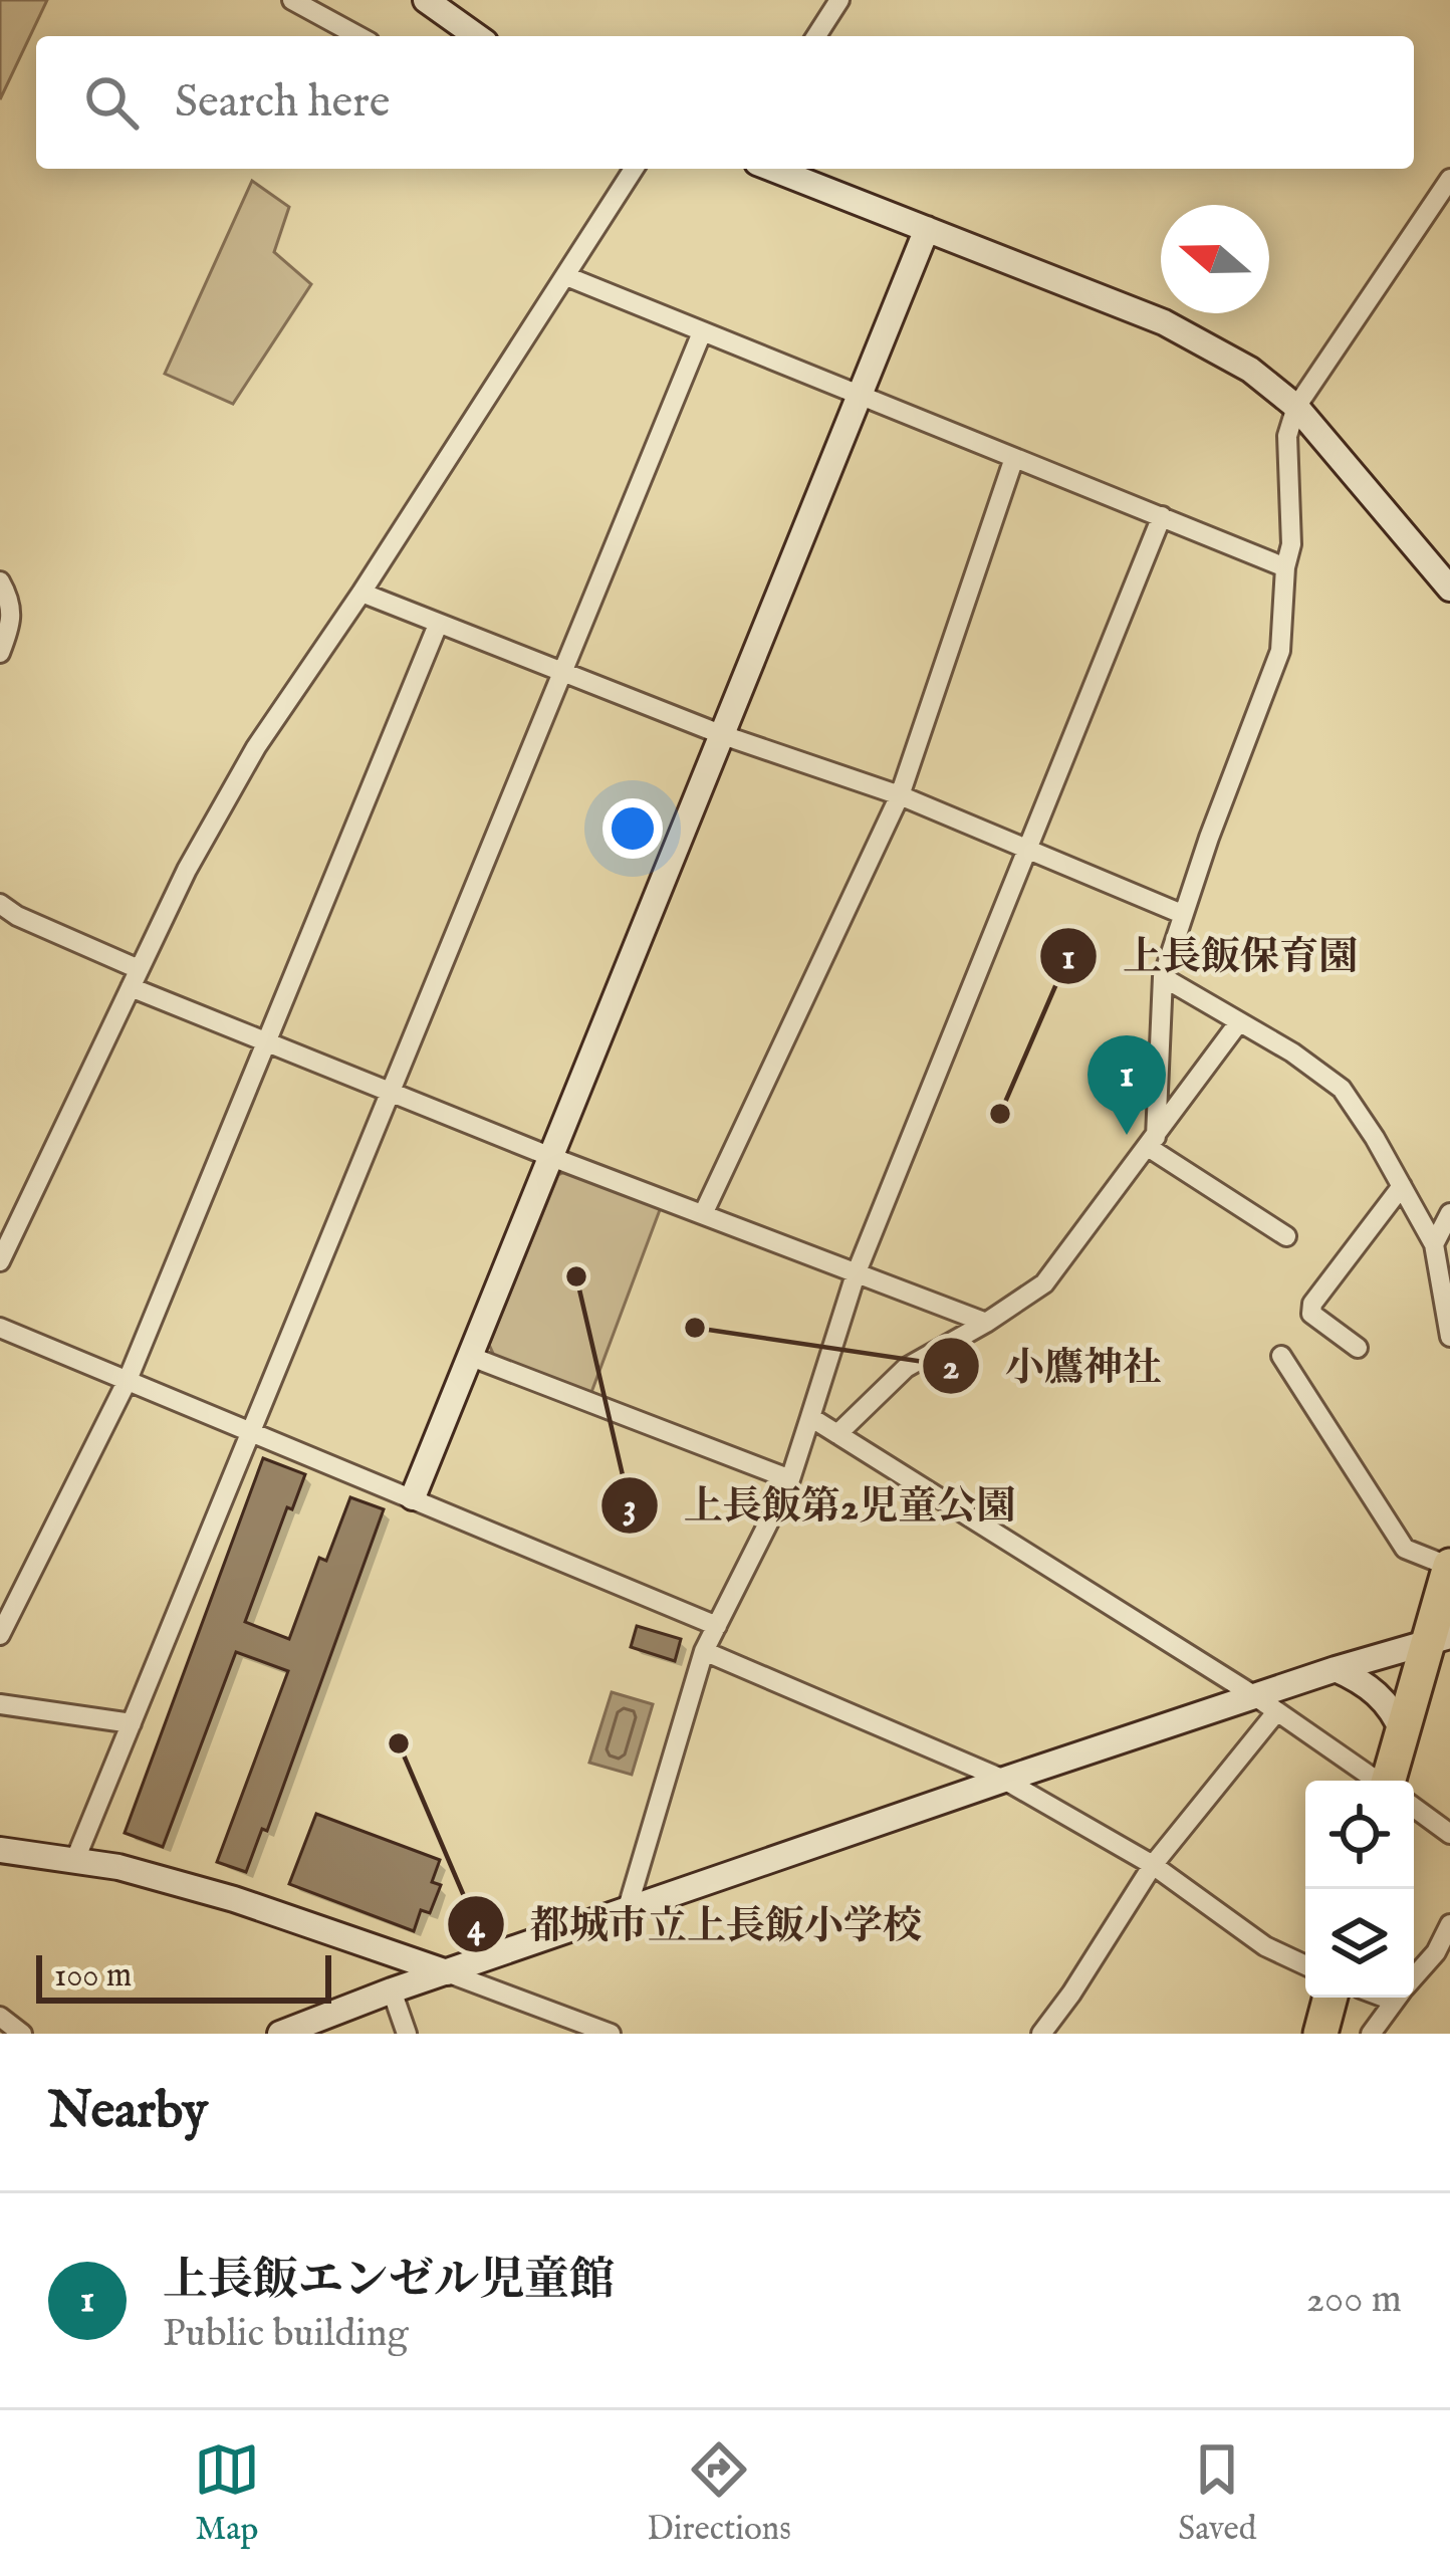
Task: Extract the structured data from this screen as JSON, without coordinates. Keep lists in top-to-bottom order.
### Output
{
  "places": [
    "上長飯保育園",
    "上長飯第2児童公園",
    "小鷹神社",
    "都城市立上長飯小学校"
  ],
  "scale_bar": "100 m",
  "north": "left",
  "page": {
    "search": "Search here",
    "pins": "1",
    "scale": "100 m",
    "heading": "Nearby",
    "list": [
      {
        "mark": "1",
        "name": "上長飯エンゼル児童館",
        "note": "Public building",
        "value": "200 m"
      }
    ],
    "nav": ["Map", "Directions", "Saved"]
  }
}
